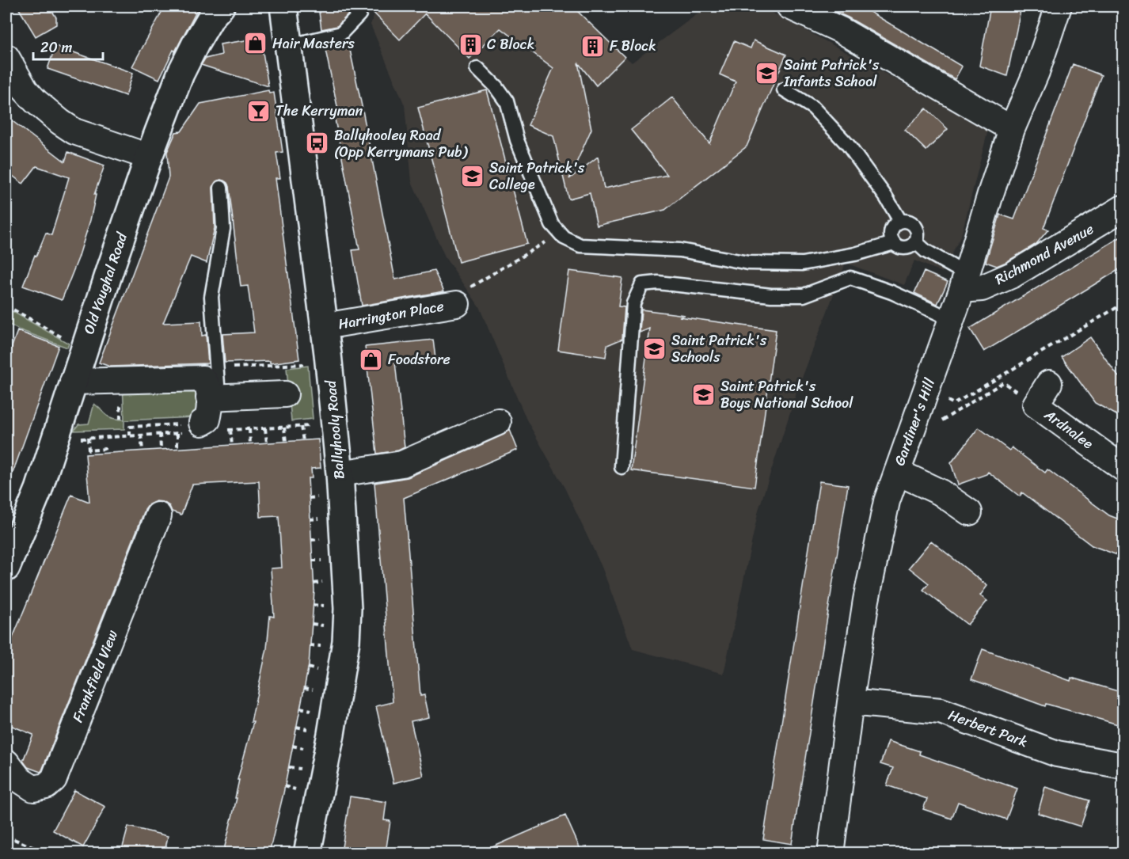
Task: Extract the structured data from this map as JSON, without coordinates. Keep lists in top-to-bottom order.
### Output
{
  "streets": {
    "main road": ["Old Youghal Road", "Ballyhooly Road"],
    "street": [
      "Richmond Avenue",
      "Harrington Place",
      "Gardiner's Hill",
      "Ardnalee",
      "Frankfield View",
      "Herbert Park"
    ]
  },
  "crossings": [
    ["Richmond Avenue", "Gardiner's Hill"],
    ["Harrington Place", "Ballyhooly Road"],
    ["Gardiner's Hill", "Herbert Park"]
  ],
  "places": {
    "shop": ["Hair Masters", "Foodstore"],
    "building": ["C Block", "F Block"],
    "school or university": [
      "Saint Patrick's Infants School",
      "Saint Patrick's College",
      "Saint Patrick's Schools",
      "Saint Patrick's Boys National School"
    ],
    "bar": ["The Kerryman"],
    "bus stop": ["Ballyhooley Road (Opp Kerrymans Pub)"]
  },
  "scale_bar": "20 m"
}
